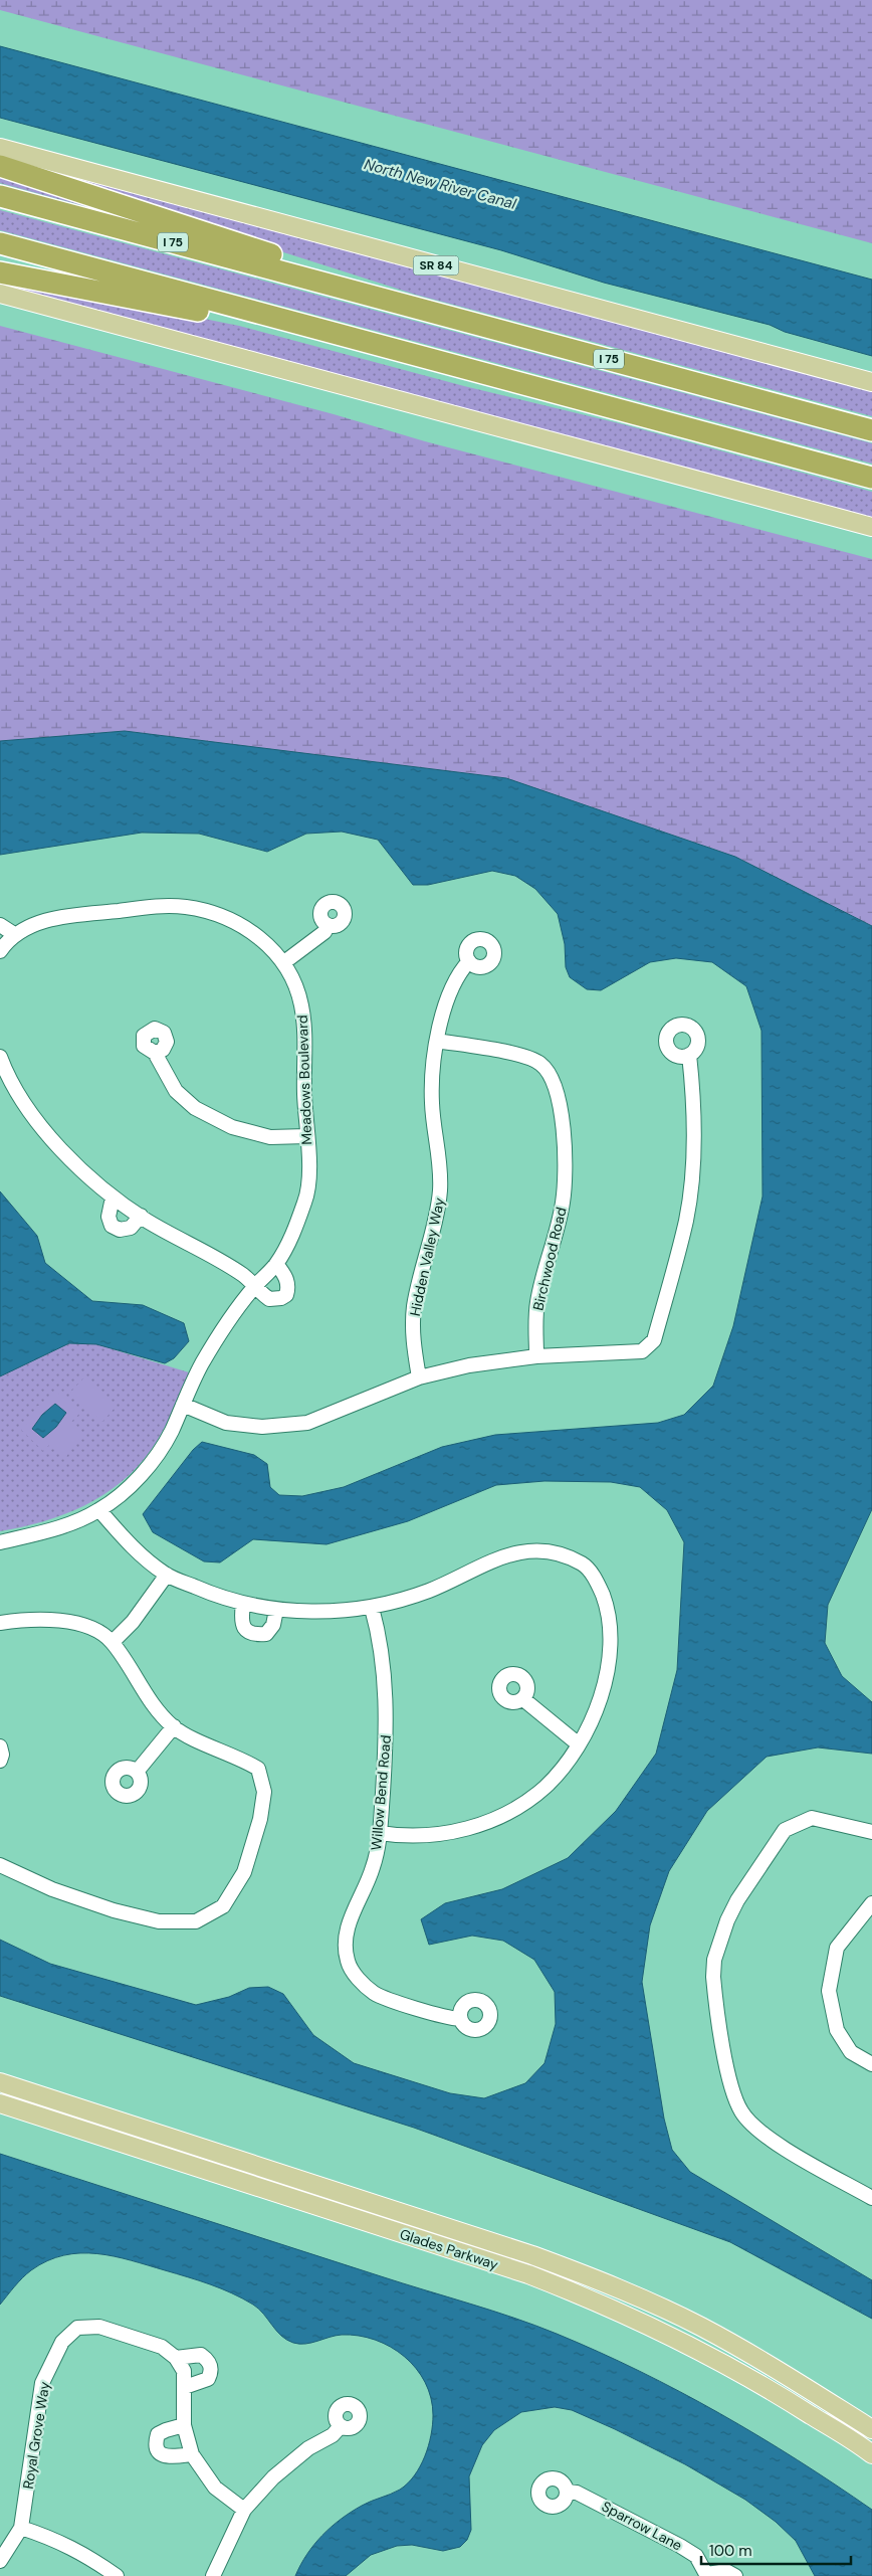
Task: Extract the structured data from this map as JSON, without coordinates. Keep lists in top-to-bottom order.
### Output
{
  "streets": {
    "highway": ["I 75"],
    "main road": ["SR 84", "Glades Parkway"],
    "street": [
      "Meadows Boulevard",
      "Hidden Valley Way",
      "Birchwood Road",
      "Willow Bend Road",
      "Royal Grove Way",
      "Sparrow Lane"
    ]
  },
  "crossings": [
    ["Hidden Valley Way", "Birchwood Road"]
  ],
  "water": ["North New River Canal"],
  "scale_bar": "100 m"
}
